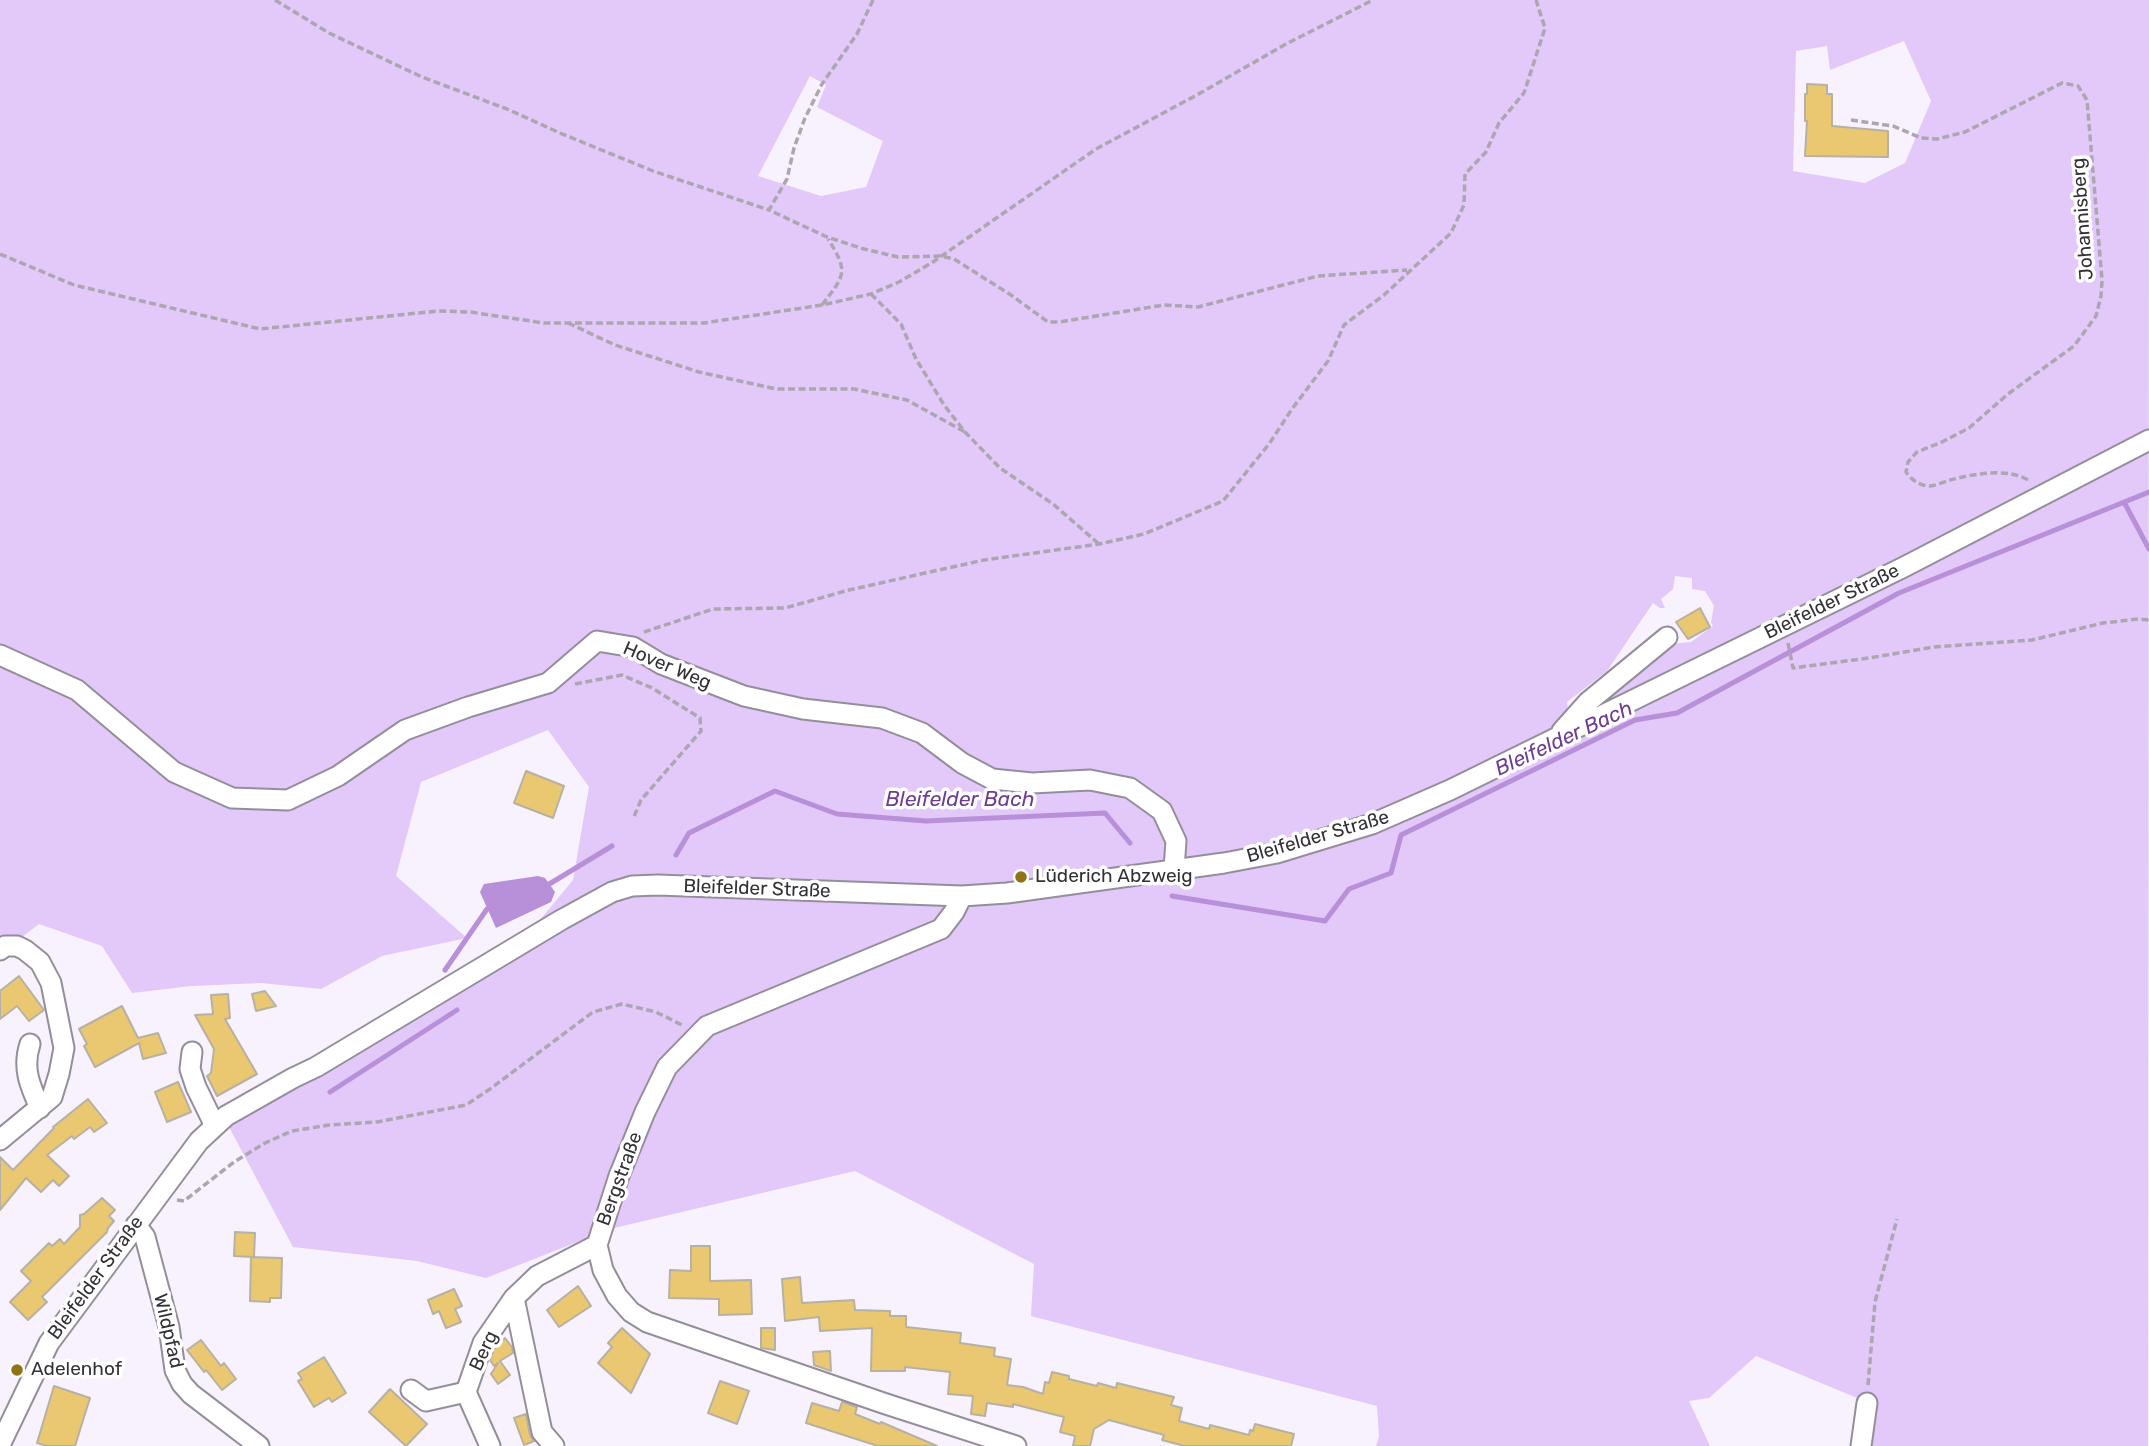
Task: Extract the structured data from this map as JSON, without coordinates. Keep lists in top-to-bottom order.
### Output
{
  "streets": {
    "street": [
      "Bleifelder Straße",
      "Hover Weg",
      "Bergstraße",
      "Wildpfad",
      "Berg"
    ],
    "path": ["Johannisberg"]
  },
  "crossings": [
    ["Johannisberg", "Bleifelder Straße"],
    ["Bleifelder Straße", "Hover Weg"],
    ["Bleifelder Straße", "Bergstraße"],
    ["Bleifelder Straße", "Wildpfad"],
    ["Bergstraße", "Berg"]
  ],
  "water": ["Bleifelder Bach"],
  "places": ["Lüderich Abzweig", "Adelenhof"]
}
